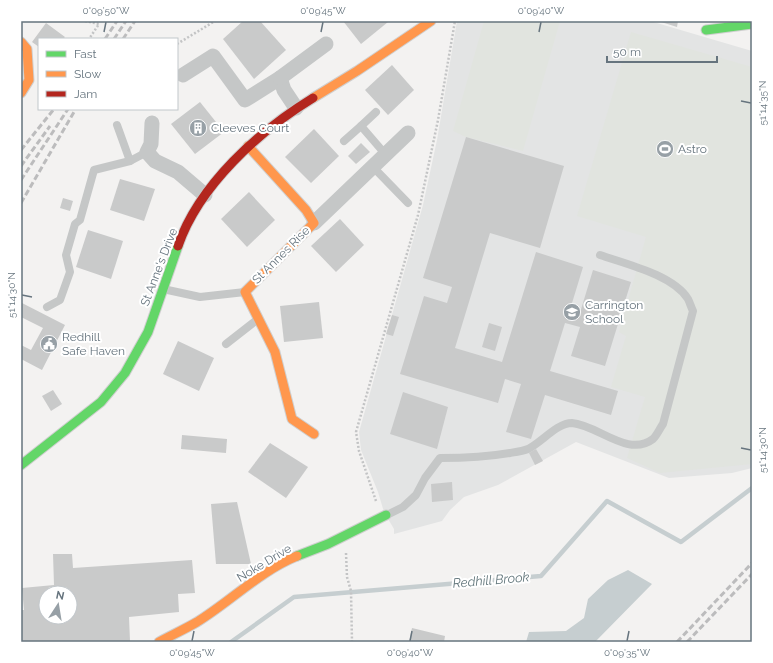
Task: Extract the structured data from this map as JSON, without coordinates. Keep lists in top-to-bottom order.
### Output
{
  "streets": {
    "street": ["St Annes Rise", "St Anne's Drive", "Noke Drive"]
  },
  "crossings": [
    ["St Annes Rise", "St Anne's Drive"]
  ],
  "water": ["Redhill Brook"],
  "places": {
    "building": ["Cleeves Court"],
    "sports": ["Astro"],
    "school or university": ["Carrington School"],
    "public building": ["Redhill Safe Haven"]
  },
  "legend": ["Fast", "Slow", "Jam"],
  "scale_bar": "50 m",
  "north": "top",
  "coordinates": [
    "0°09'50\"W",
    "0°09'45\"W",
    "0°09'40\"W",
    "51°14'35\"N",
    "51°14'30\"N",
    "0°09'35\"W"
  ]
}
